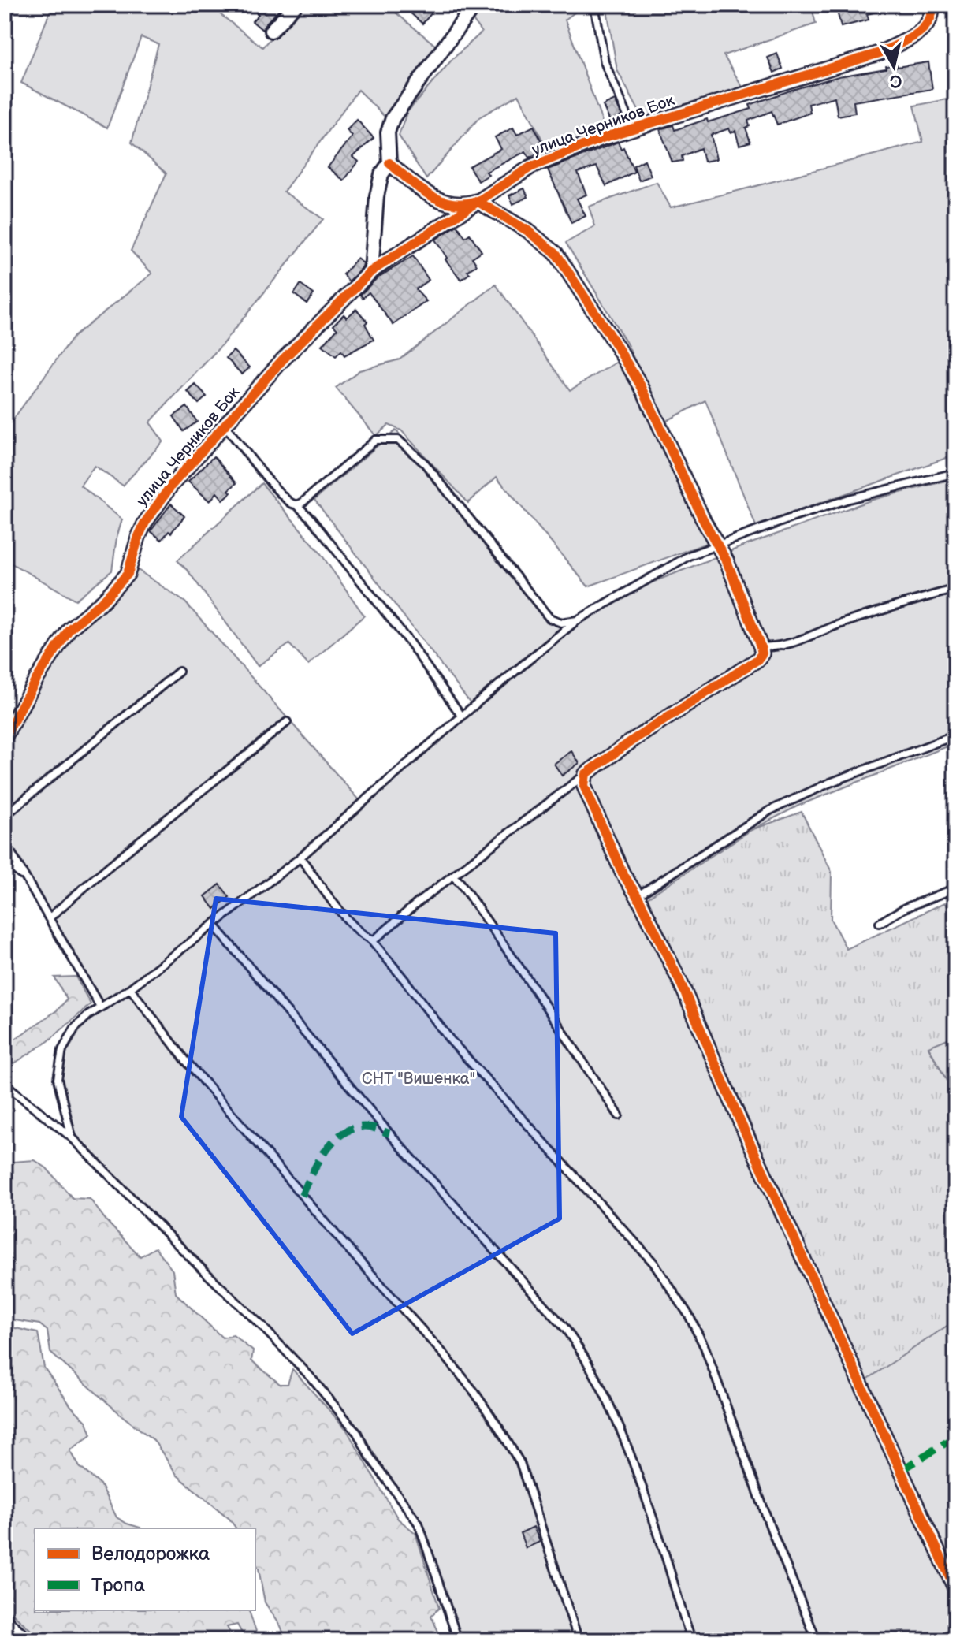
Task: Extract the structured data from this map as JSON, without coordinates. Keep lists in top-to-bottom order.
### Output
{
  "streets": {
    "street": ["улица Черников Бок"]
  },
  "parks": ["СНТ \"Вишенка\""],
  "legend": ["Велодорожка", "Тропа"],
  "north": "bottom"
}
